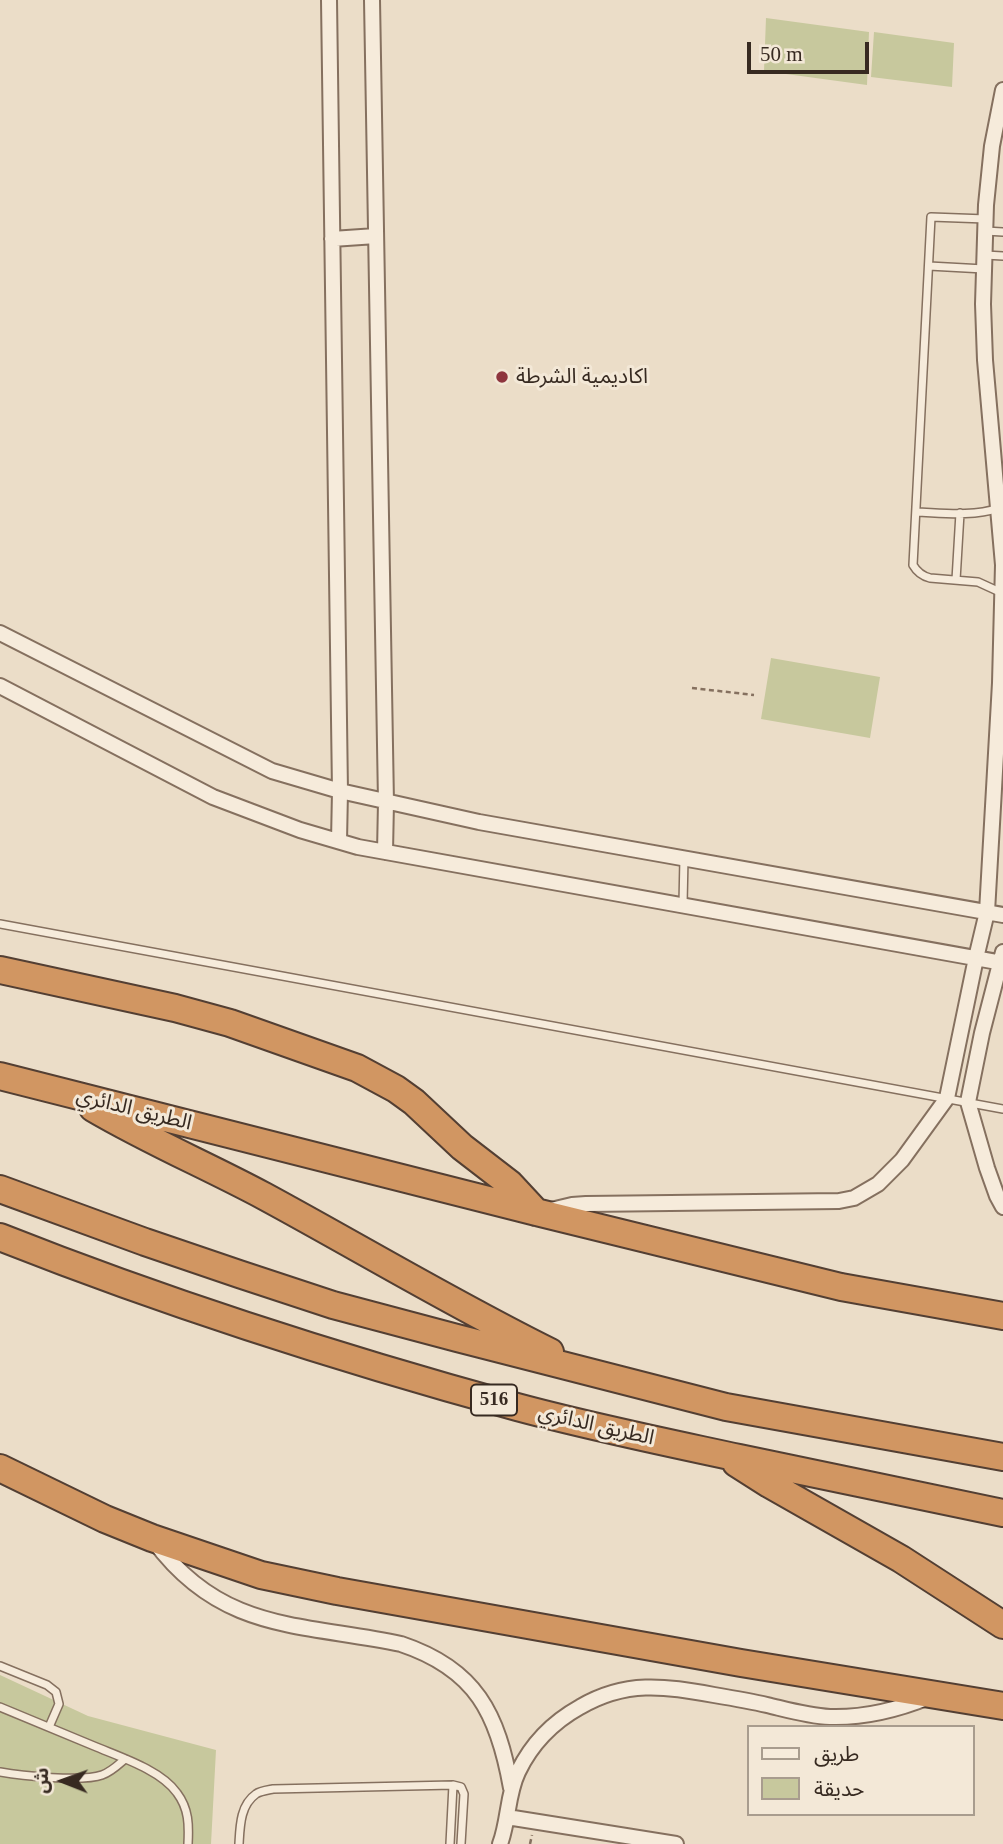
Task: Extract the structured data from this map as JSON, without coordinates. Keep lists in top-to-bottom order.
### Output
{
  "streets": {
    "highway": ["الطريق الدائري", "516"]
  },
  "crossings": [
    ["الطريق الدائري", "516"]
  ],
  "places": ["اكاديمية الشرطة"],
  "legend": ["طريق", "حديقة"],
  "scale_bar": "50 m",
  "north": "left"
}
